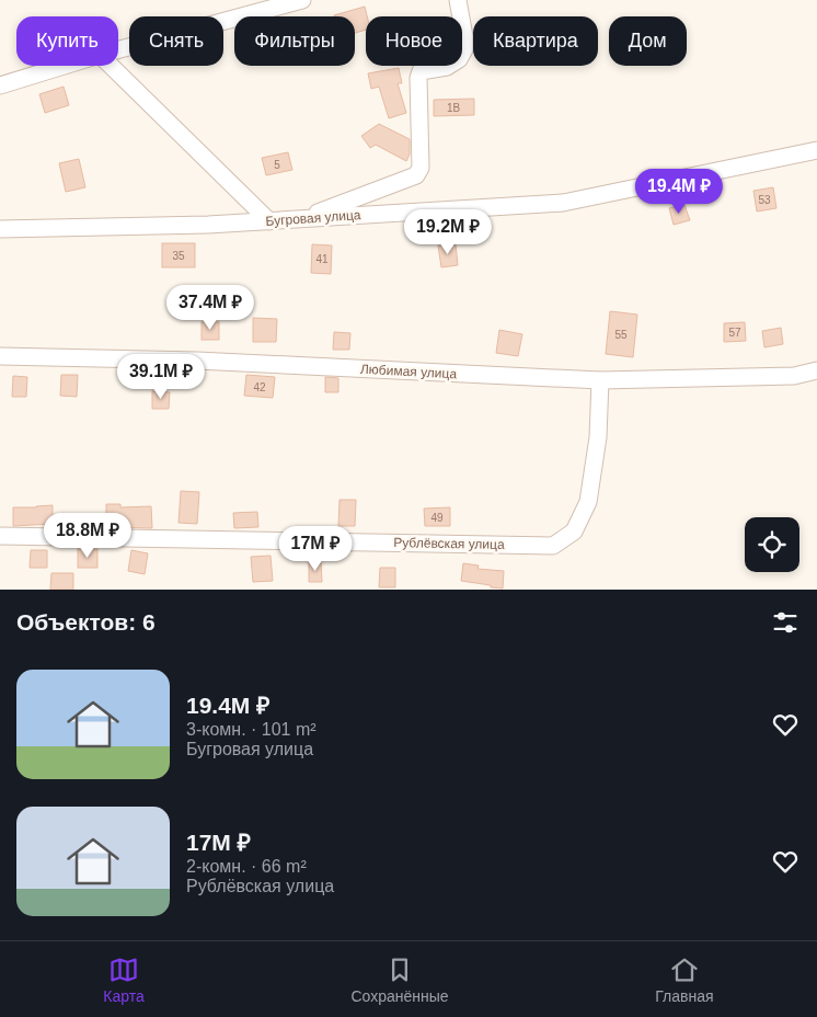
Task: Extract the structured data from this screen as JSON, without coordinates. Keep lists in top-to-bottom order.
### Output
{
  "streets": {
    "street": ["Бугровая улица", "Любимая улица", "Рублёвская улица"]
  },
  "crossings": [
    ["Любимая улица", "Рублёвская улица"]
  ],
  "house_numbers": [
    "1В",
    "5",
    "53",
    "35",
    "41",
    "57",
    "55",
    "42",
    "49"
  ],
  "page": {
    "chip": [
      "Купить",
      "Снять",
      "Фильтры",
      "Новое",
      "Квартира",
      "Дом"
    ],
    "price": [
      "19.4M ₽",
      "19.2M ₽",
      "37.4M ₽",
      "39.1M ₽",
      "18.8M ₽",
      "17M ₽"
    ],
    "heading": "Объектов: 6",
    "list": [
      {
        "name": "19.4M ₽",
        "note": "3-комн. · 101 m² · Бугровая улица"
      },
      {
        "name": "17M ₽",
        "note": "2-комн. · 66 m² · Рублёвская улица"
      }
    ],
    "tabs": ["Карта", "Сохранённые", "Главная"]
  }
}
